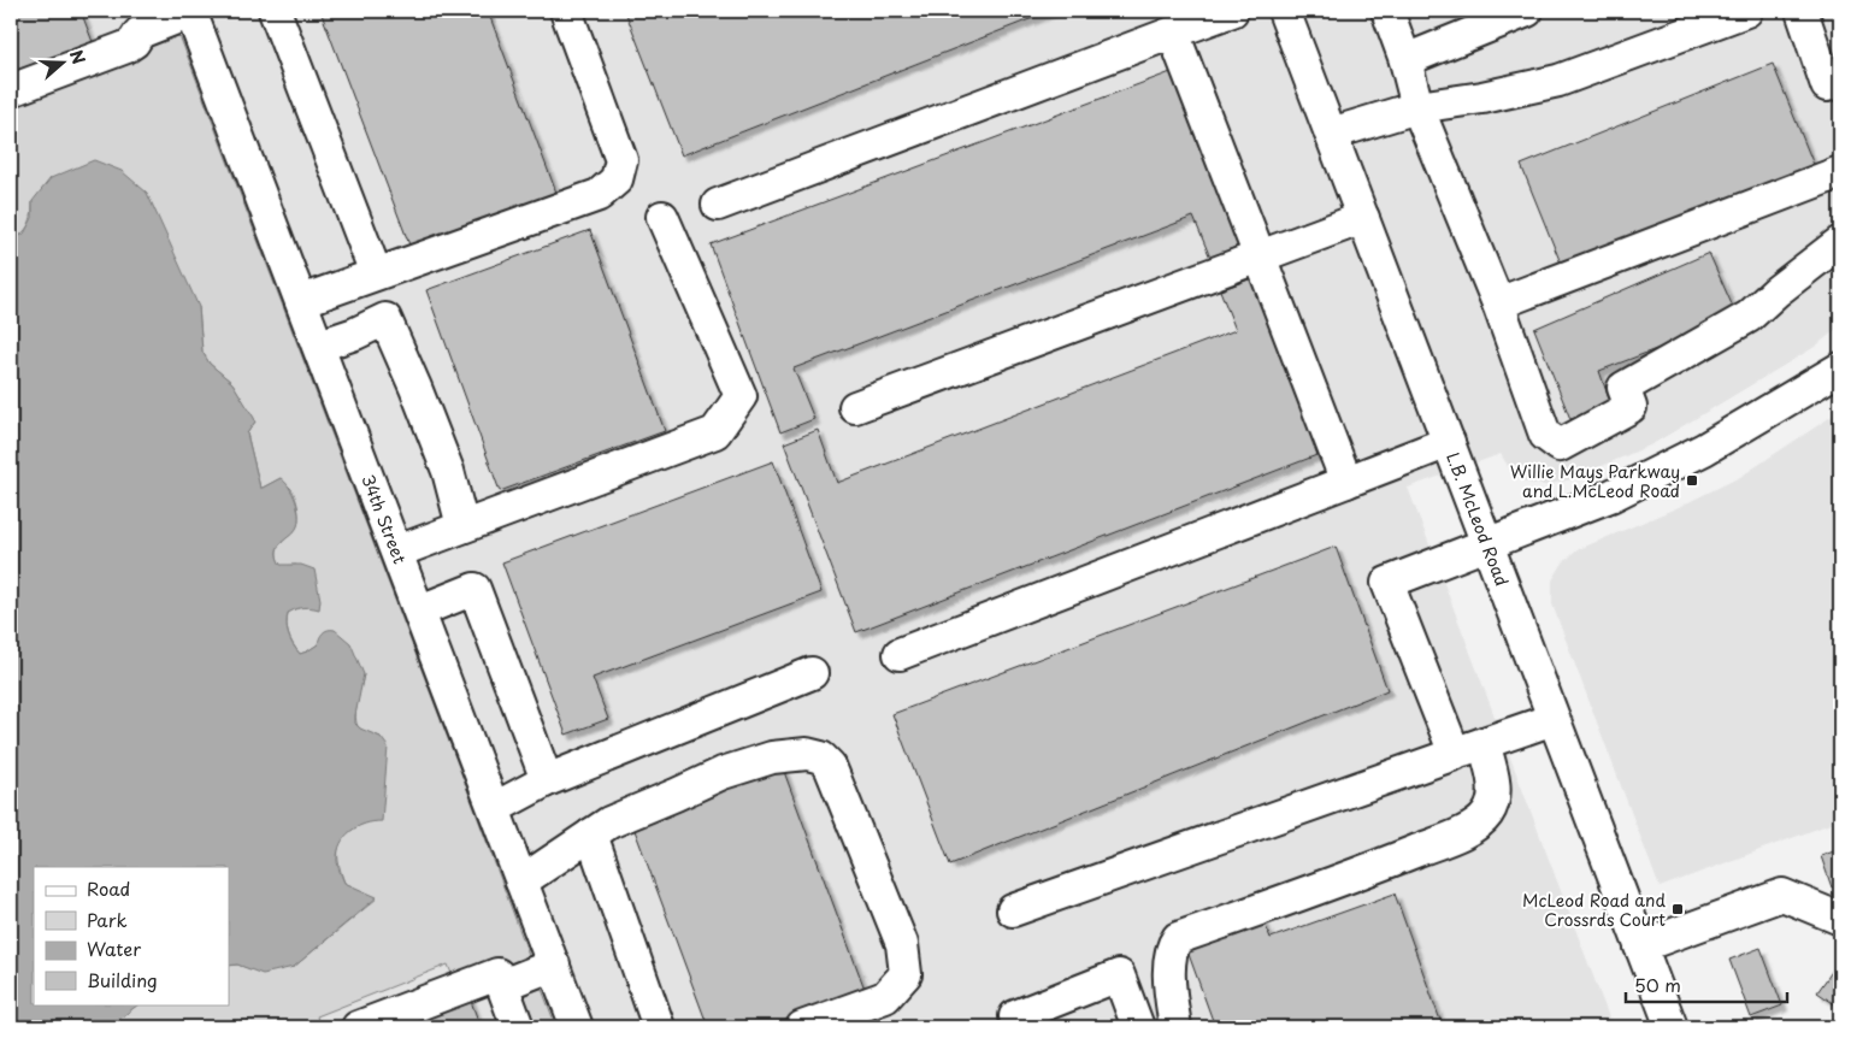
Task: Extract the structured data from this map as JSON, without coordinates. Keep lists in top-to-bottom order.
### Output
{
  "streets": {
    "street": ["34th Street", "L.B. McLeod Road"]
  },
  "places": {
    "transit": ["Willie Mays Parkway and L.McLeod Road", "McLeod Road and Crossrds Court"]
  },
  "legend": [
    "Road",
    "Park",
    "Water",
    "Building"
  ],
  "scale_bar": "50 m",
  "north": "right"
}
